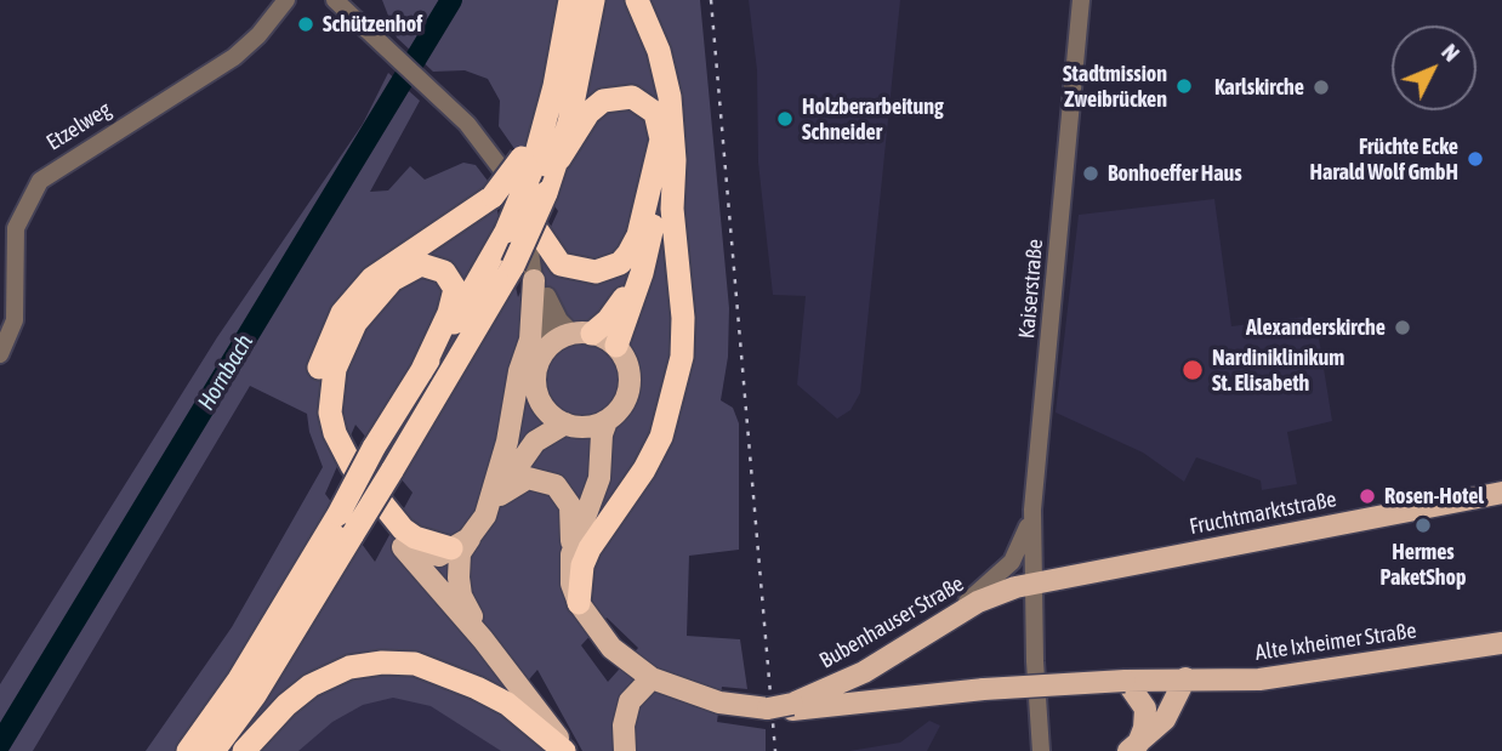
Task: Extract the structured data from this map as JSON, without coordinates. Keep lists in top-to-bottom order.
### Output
{
  "streets": {
    "main road": ["Fruchtmarktstraße", "Bubenhauser Straße", "Alte Ixheimer Straße"],
    "street": ["Etzelweg", "Kaiserstraße"]
  },
  "crossings": [
    ["Kaiserstraße", "Fruchtmarktstraße"],
    ["Kaiserstraße", "Bubenhauser Straße"],
    ["Fruchtmarktstraße", "Bubenhauser Straße"],
    ["Bubenhauser Straße", "Alte Ixheimer Straße"]
  ],
  "water": ["Hornbach"],
  "places": [
    "Schützenhof",
    "Stadtmission Zweibrücken",
    "Karlskirche",
    "Holzberarbeitung Schneider",
    "Früchte Ecke Harald Wolf GmbH",
    "Bonhoeffer Haus",
    "Alexanderskirche",
    "Nardiniklinikum St. Elisabeth",
    "Rosen-Hotel",
    "Hermes PaketShop"
  ],
  "north": "top right"
}
